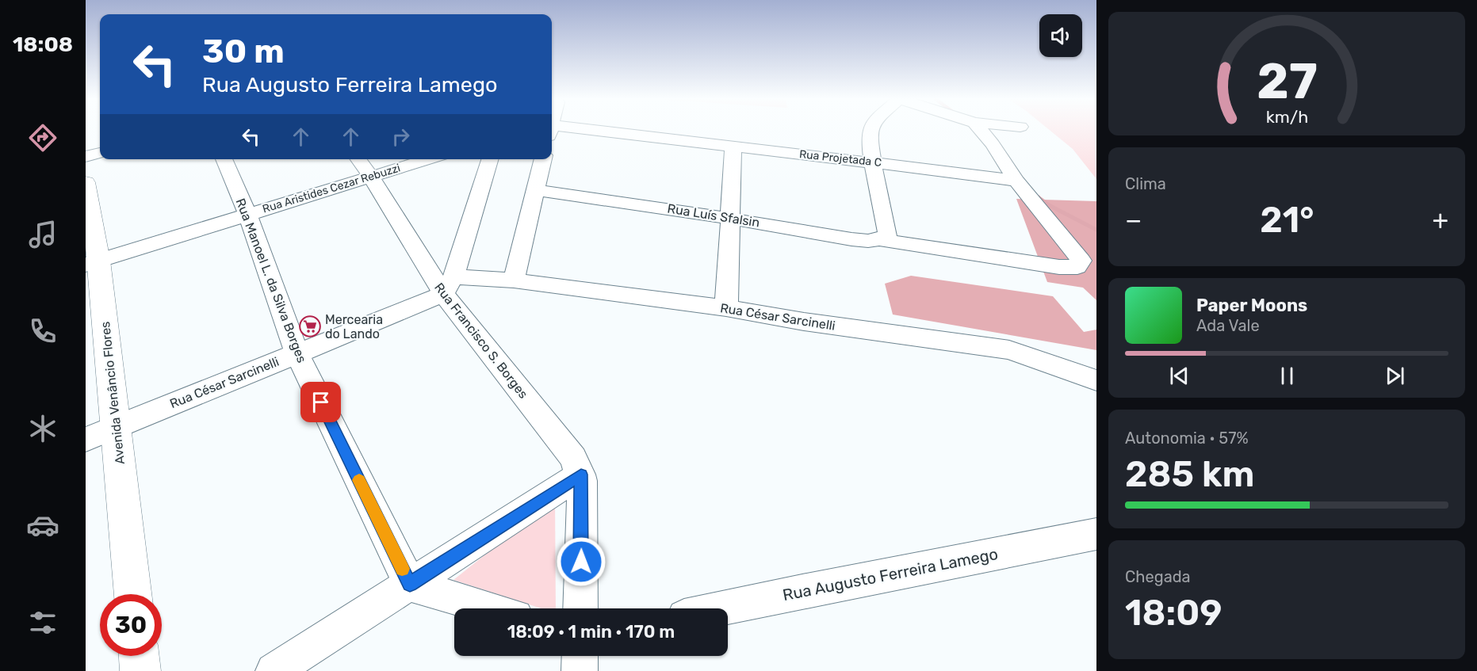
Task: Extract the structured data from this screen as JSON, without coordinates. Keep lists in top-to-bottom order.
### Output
{
  "streets": {
    "main road": ["Avenida Venâncio Flores"],
    "street": [
      "Rua Projetada C",
      "Rua Aristides Cezar Rebuzzi",
      "Rua Luís Sfalsin",
      "Rua Manoel L. da Silva Borges",
      "Rua César Sarcinelli",
      "Rua Francisco S. Borges",
      "Rua Augusto Ferreira Lamego"
    ]
  },
  "crossings": [
    ["Rua Projetada C", "Rua Luís Sfalsin"],
    ["Rua Aristides Cezar Rebuzzi", "Rua Manoel L. da Silva Borges"],
    ["Rua Aristides Cezar Rebuzzi", "Rua Francisco S. Borges"],
    ["Rua Aristides Cezar Rebuzzi", "Avenida Venâncio Flores"],
    ["Rua Manoel L. da Silva Borges", "Rua César Sarcinelli"],
    ["Rua César Sarcinelli", "Rua Francisco S. Borges"],
    ["Rua César Sarcinelli", "Avenida Venâncio Flores"]
  ],
  "places": {
    "supermarket": ["Mercearia do Lando"]
  },
  "page": {
    "tabs": "18:08",
    "turn": ["30 m", "Rua Augusto Ferreira Lamego"],
    "tile": [
      "Clima",
      ["Autonomia · 57%", "285 km"],
      ["Chegada", "18:09"]
    ],
    "heat": ["−", "21°", "+"],
    "song": ["Paper Moons", "Ada Vale"],
    "limit": "30",
    "trip": "18:09 · 1 min · 170 m",
    "gauge": ["27", "km/h"]
  }
}
